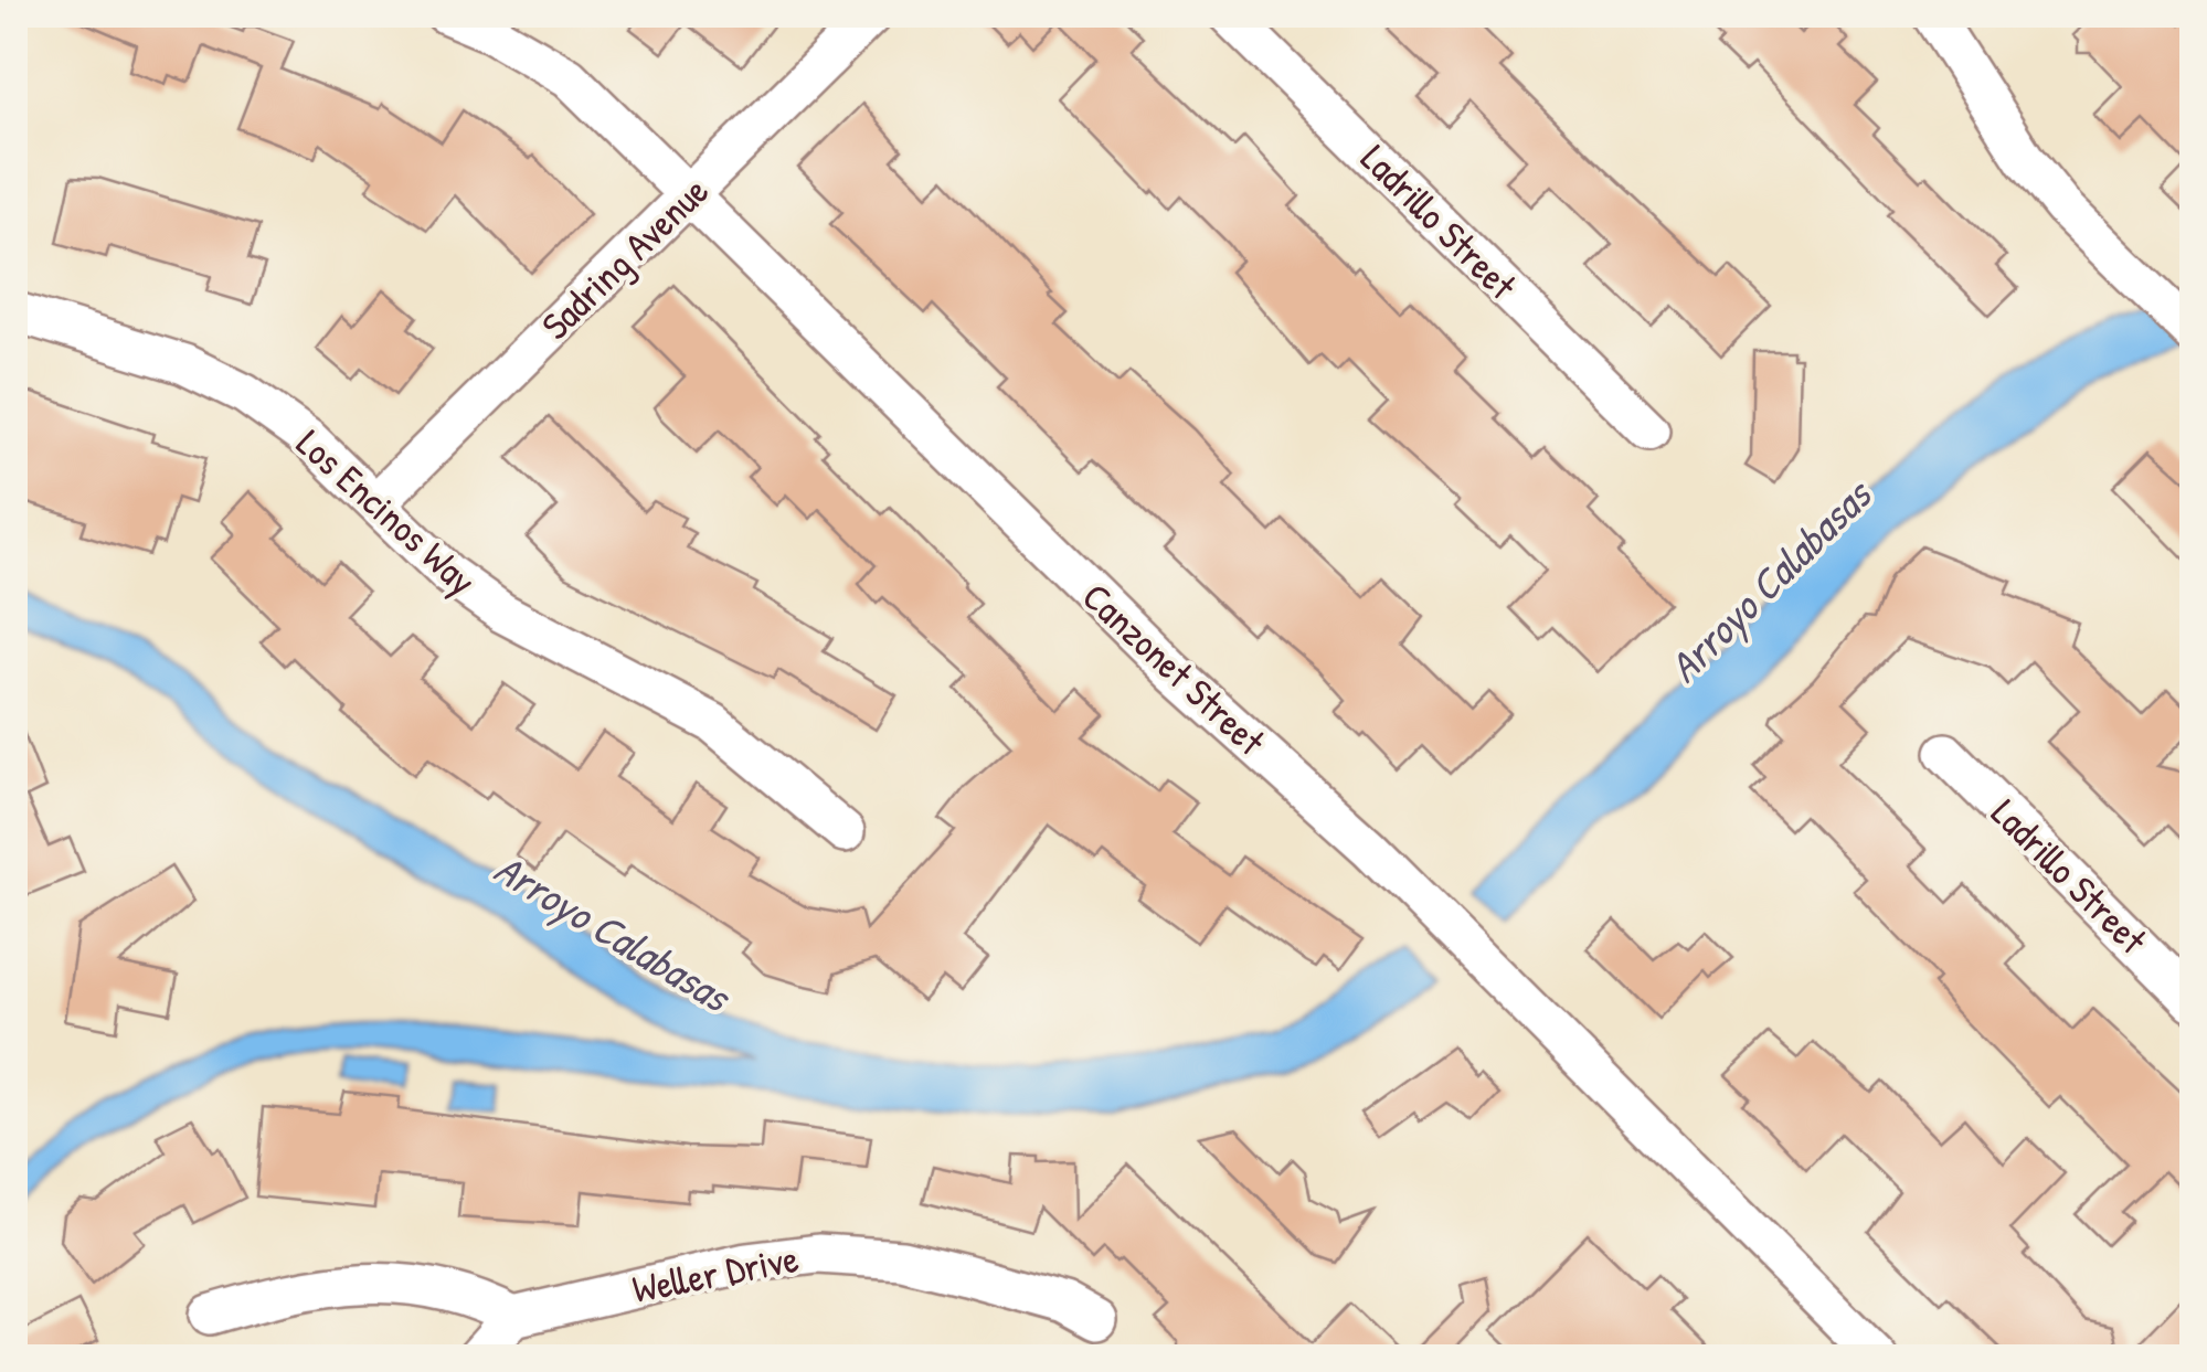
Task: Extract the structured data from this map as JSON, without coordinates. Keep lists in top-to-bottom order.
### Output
{
  "streets": {
    "street": [
      "Ladrillo Street",
      "Sadring Avenue",
      "Los Encinos Way",
      "Canzonet Street",
      "Weller Drive"
    ]
  },
  "crossings": [
    ["Sadring Avenue", "Los Encinos Way"],
    ["Sadring Avenue", "Canzonet Street"]
  ],
  "water": ["Arroyo Calabasas"]
}
